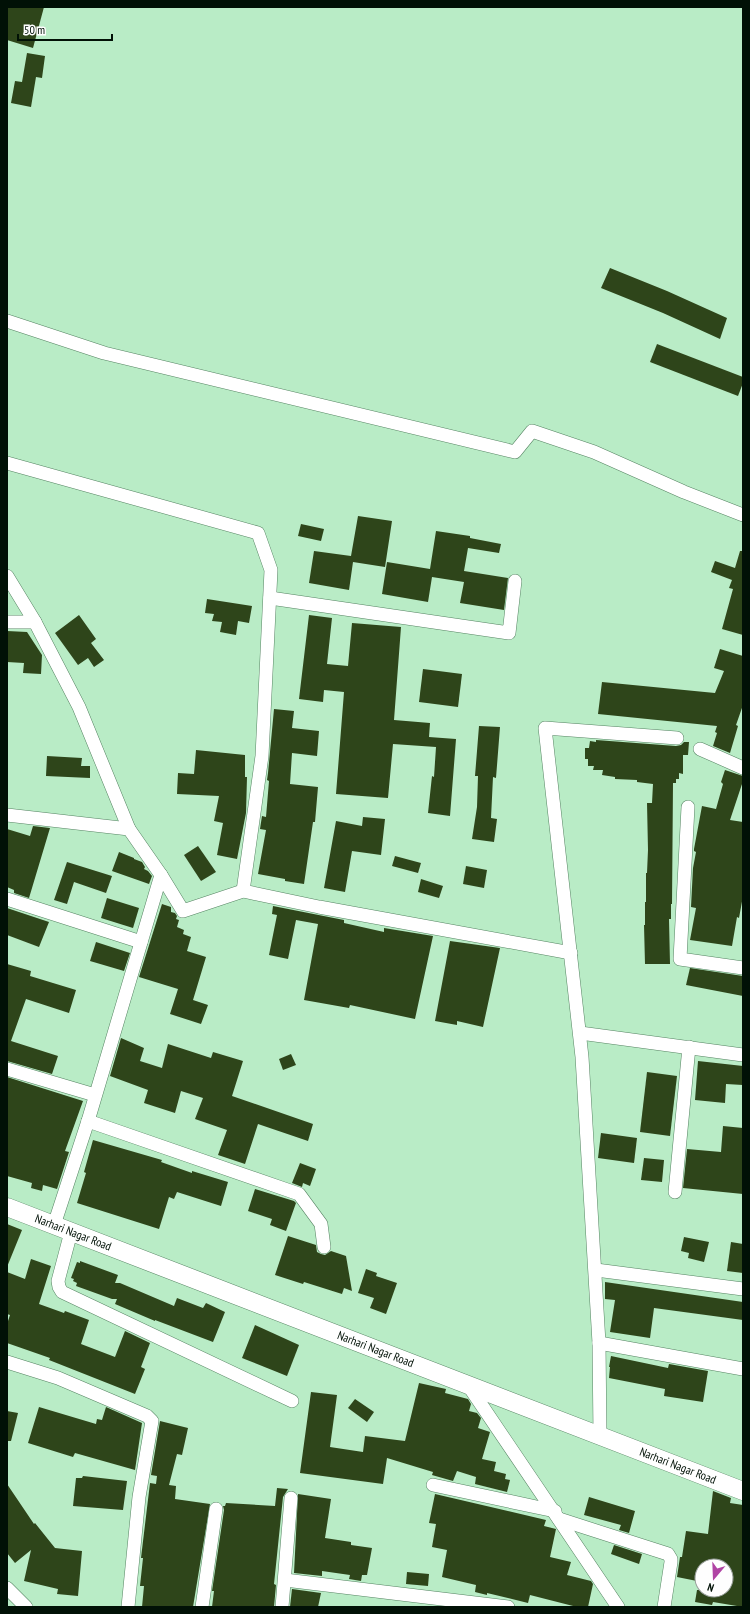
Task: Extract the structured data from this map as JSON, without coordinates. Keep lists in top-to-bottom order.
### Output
{
  "streets": {
    "street": ["Narhari Nagar Road"]
  },
  "scale_bar": "50 m",
  "north": "bottom"
}
